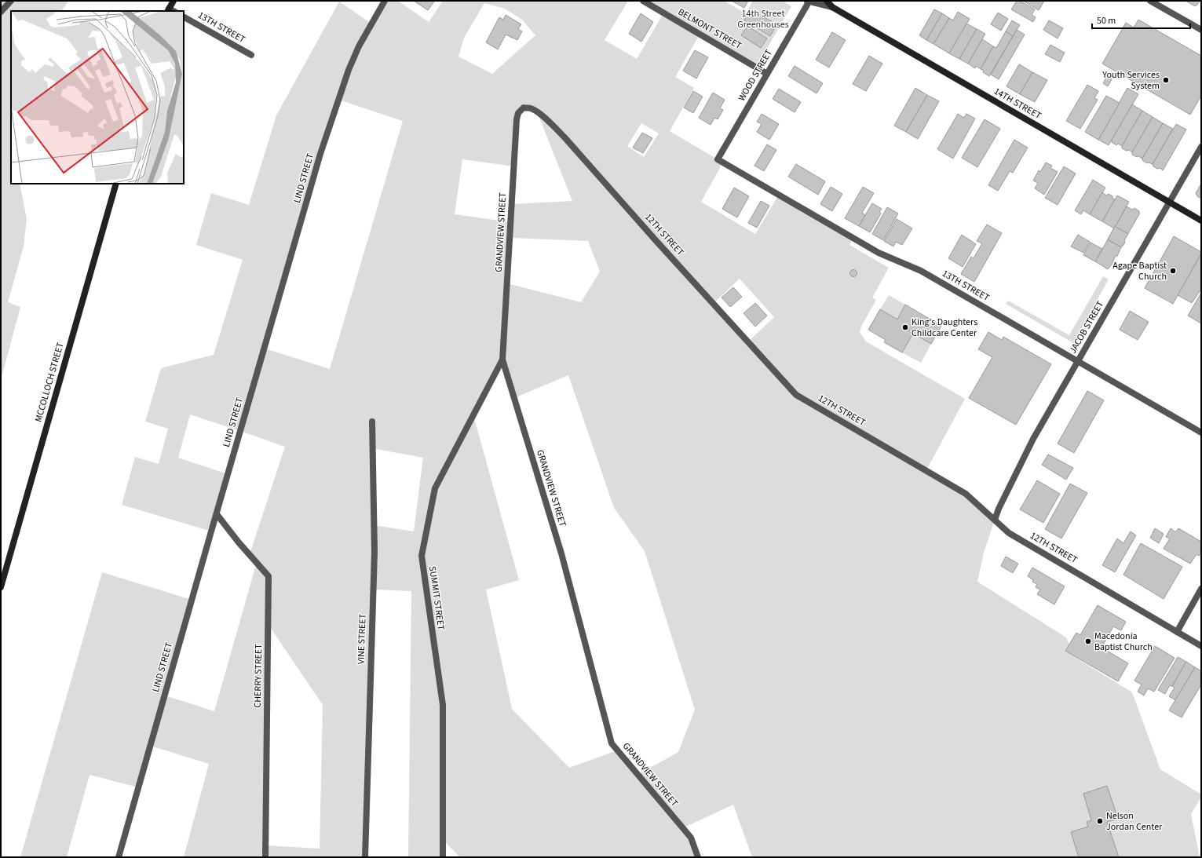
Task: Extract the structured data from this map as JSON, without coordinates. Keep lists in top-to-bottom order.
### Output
{
  "streets": {
    "street": [
      "13TH STREET",
      "BELMONT STREET",
      "WOOD STREET",
      "14TH STREET",
      "LIND STREET",
      "GRANDVIEW STREET",
      "12TH STREET",
      "JACOB STREET",
      "MCCOLLOCH STREET",
      "SUMMIT STREET",
      "VINE STREET",
      "CHERRY STREET"
    ]
  },
  "crossings": [
    ["13TH STREET", "WOOD STREET"],
    ["13TH STREET", "JACOB STREET"],
    ["BELMONT STREET", "WOOD STREET"],
    ["14TH STREET", "JACOB STREET"],
    ["LIND STREET", "CHERRY STREET"],
    ["GRANDVIEW STREET", "12TH STREET"],
    ["GRANDVIEW STREET", "SUMMIT STREET"],
    ["12TH STREET", "JACOB STREET"]
  ],
  "parks": ["14th Street Greenhouses"],
  "places": [
    "Youth Services System",
    "Agape Baptist Church",
    "King's Daughters Childcare Center",
    "Macedonia Baptist Church",
    "Nelson Jordan Center"
  ],
  "scale_bar": "50 m"
}
